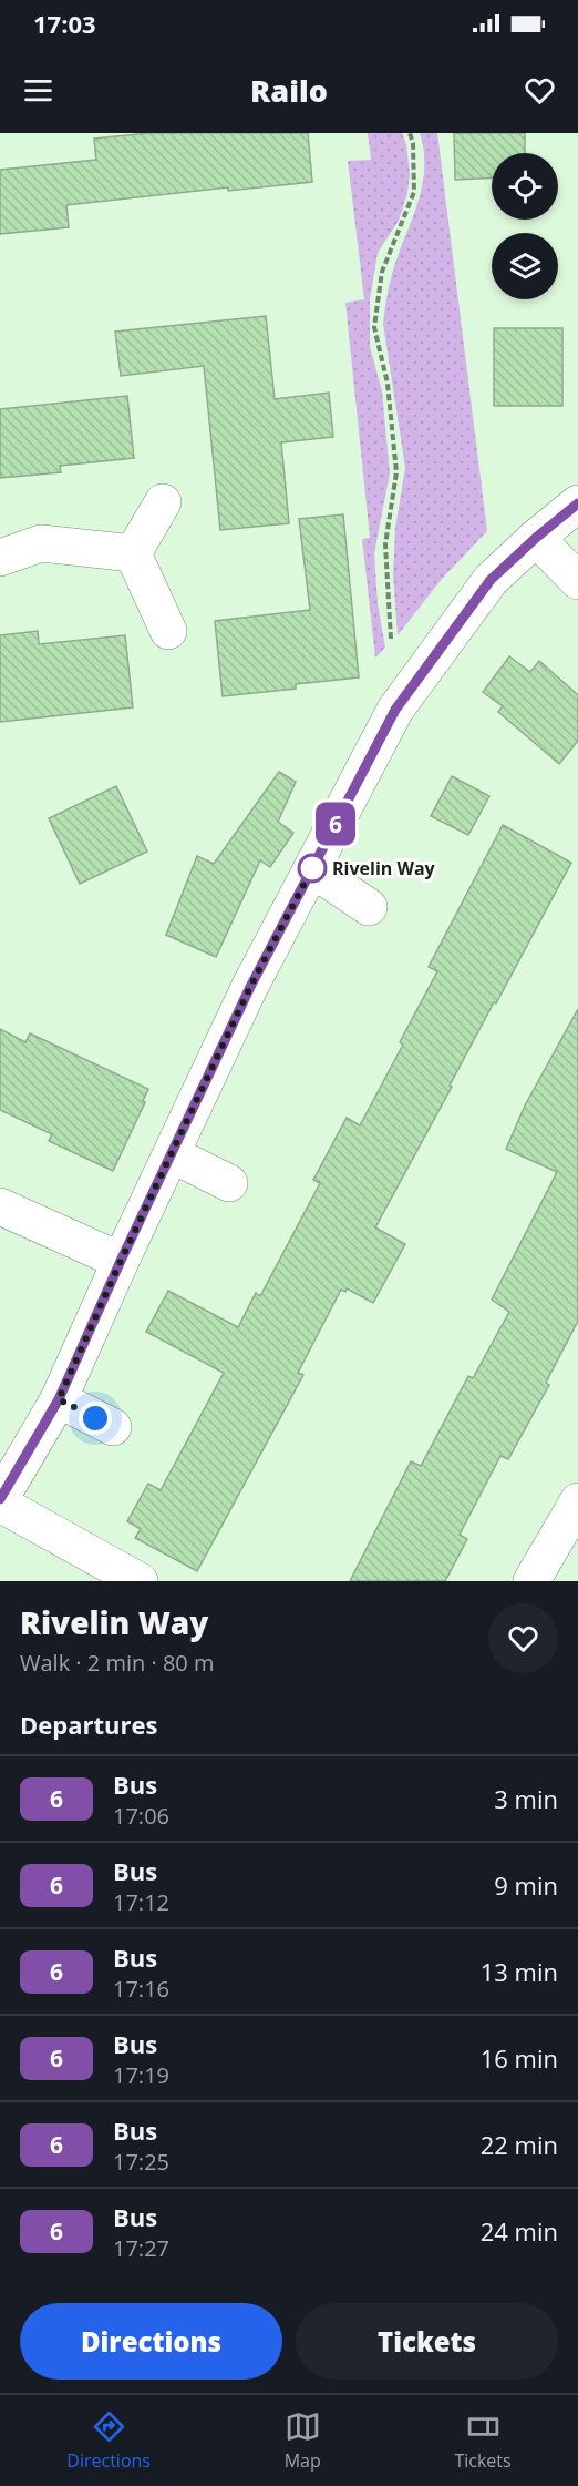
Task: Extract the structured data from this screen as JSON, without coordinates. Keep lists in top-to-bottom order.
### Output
{
  "places": ["Rivelin Way"],
  "lines": ["bus line 6"],
  "page": {
    "status": "17:03",
    "header": "Railo",
    "on_map": "6",
    "heading": [
      ["Rivelin Way", "Walk · 2 min · 80 m"],
      "Departures"
    ],
    "list": [
      {
        "mark": "6",
        "name": "Bus",
        "note": "17:06",
        "value": "3 min"
      },
      {
        "mark": "6",
        "name": "Bus",
        "note": "17:12",
        "value": "9 min"
      },
      {
        "mark": "6",
        "name": "Bus",
        "note": "17:16",
        "value": "13 min"
      },
      {
        "mark": "6",
        "name": "Bus",
        "note": "17:19",
        "value": "16 min"
      },
      {
        "mark": "6",
        "name": "Bus",
        "note": "17:25",
        "value": "22 min"
      },
      {
        "mark": "6",
        "name": "Bus",
        "note": "17:27",
        "value": "24 min"
      }
    ],
    "buttons": ["Directions", "Tickets"],
    "tabs": ["Directions", "Map", "Tickets"]
  }
}
